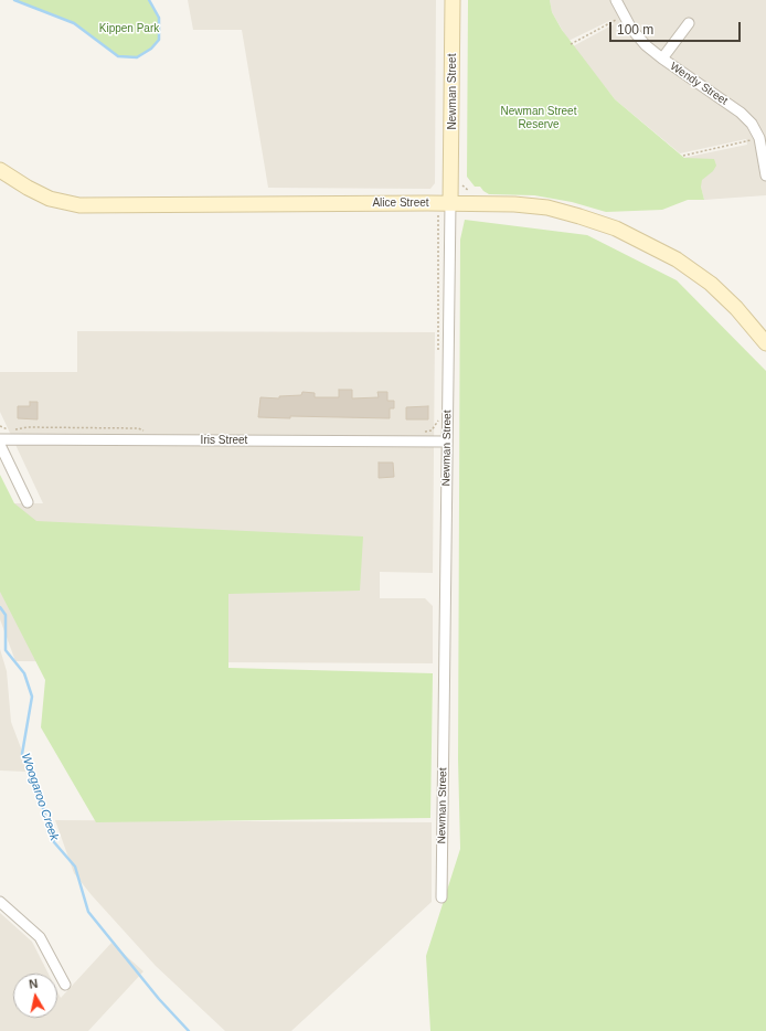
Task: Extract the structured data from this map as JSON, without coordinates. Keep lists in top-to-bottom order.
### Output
{
  "streets": {
    "street": [
      "Wendy Street",
      "Newman Street",
      "Alice Street",
      "Iris Street"
    ]
  },
  "crossings": [
    ["Newman Street", "Alice Street"],
    ["Newman Street", "Iris Street"]
  ],
  "water": ["Woogaroo Creek"],
  "parks": ["Kippen Park", "Newman Street Reserve"],
  "scale_bar": "100 m",
  "north": "top"
}
